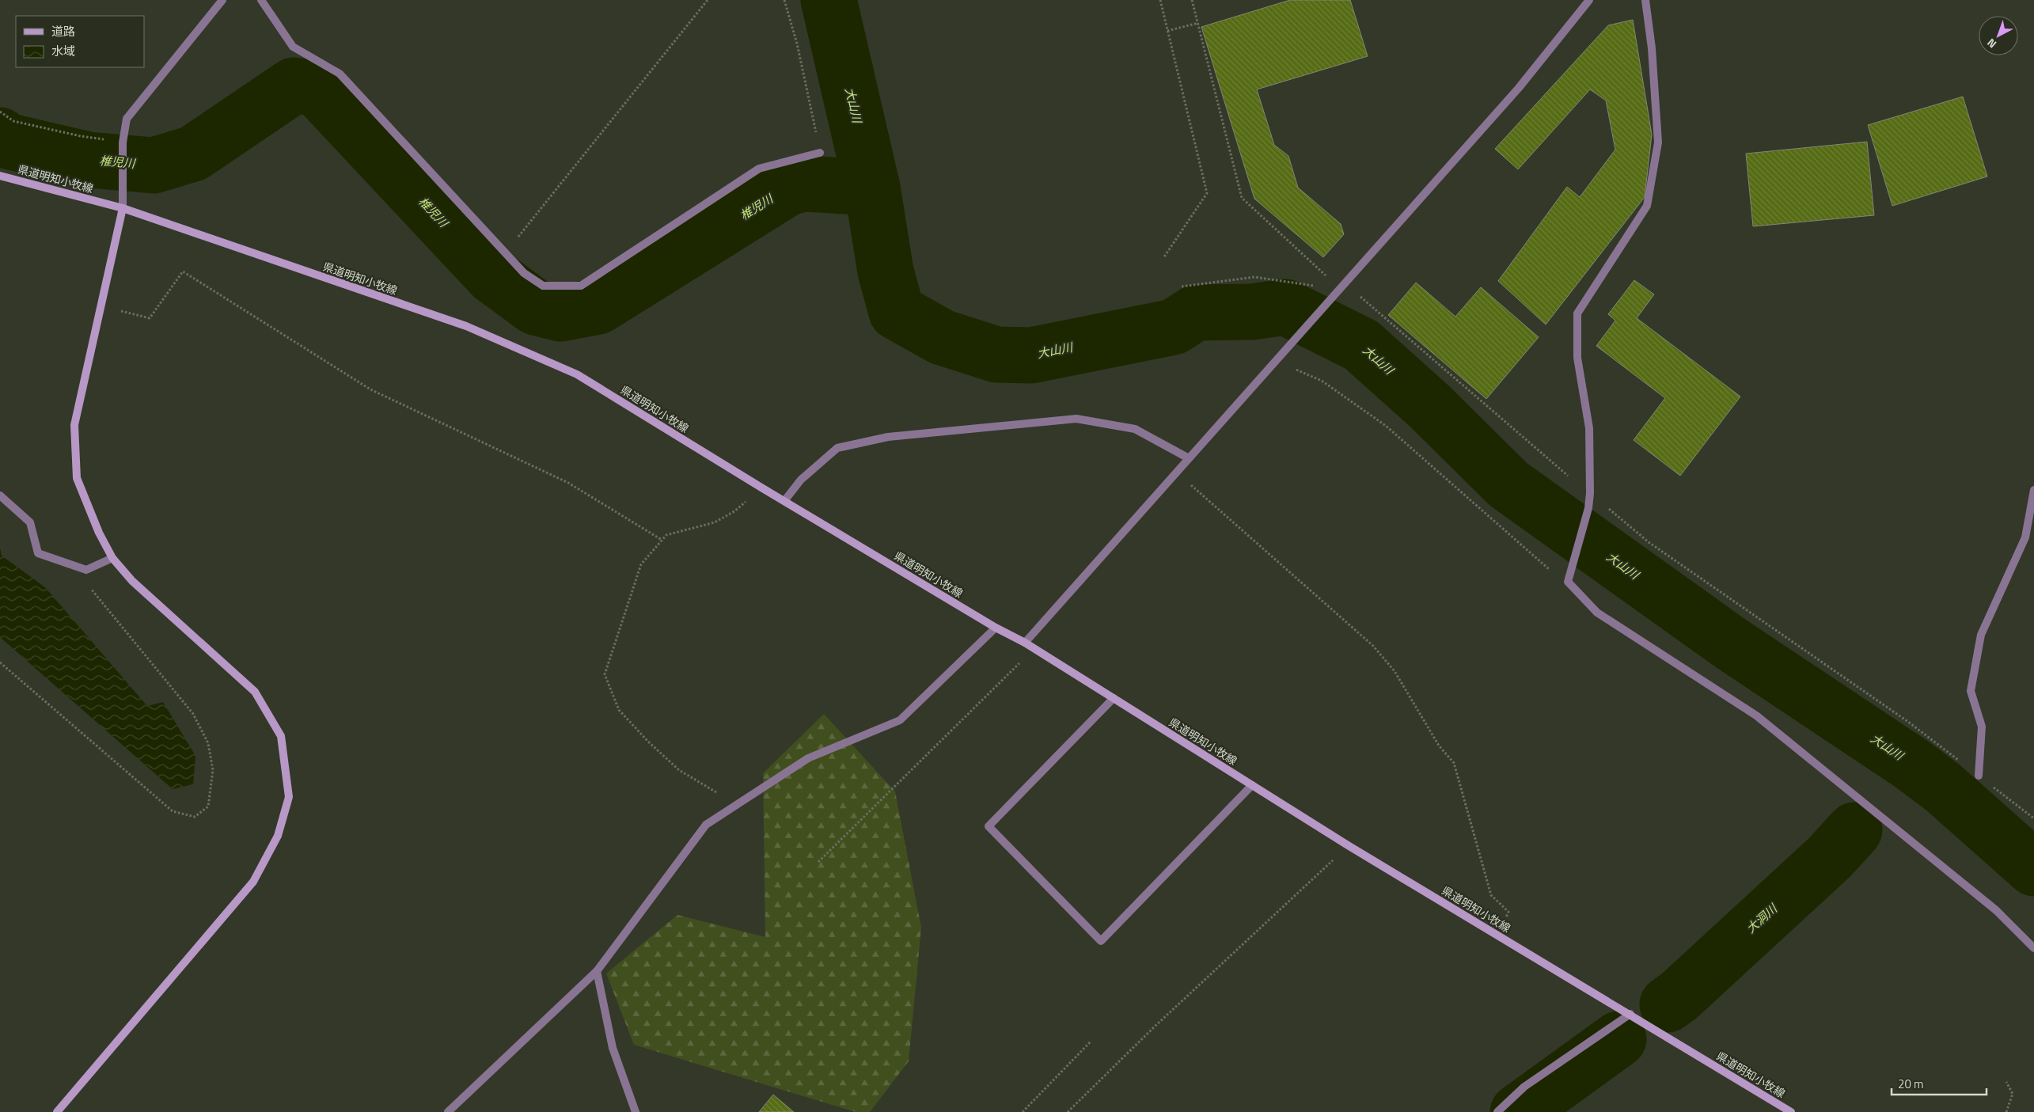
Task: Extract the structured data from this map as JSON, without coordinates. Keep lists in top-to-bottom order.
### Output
{
  "streets": {
    "main road": ["県道明知小牧線"]
  },
  "water": ["大山川", "椎児川", "大洞川"],
  "legend": ["道路", "水域"],
  "scale_bar": "20 m",
  "north": "bottom left"
}
